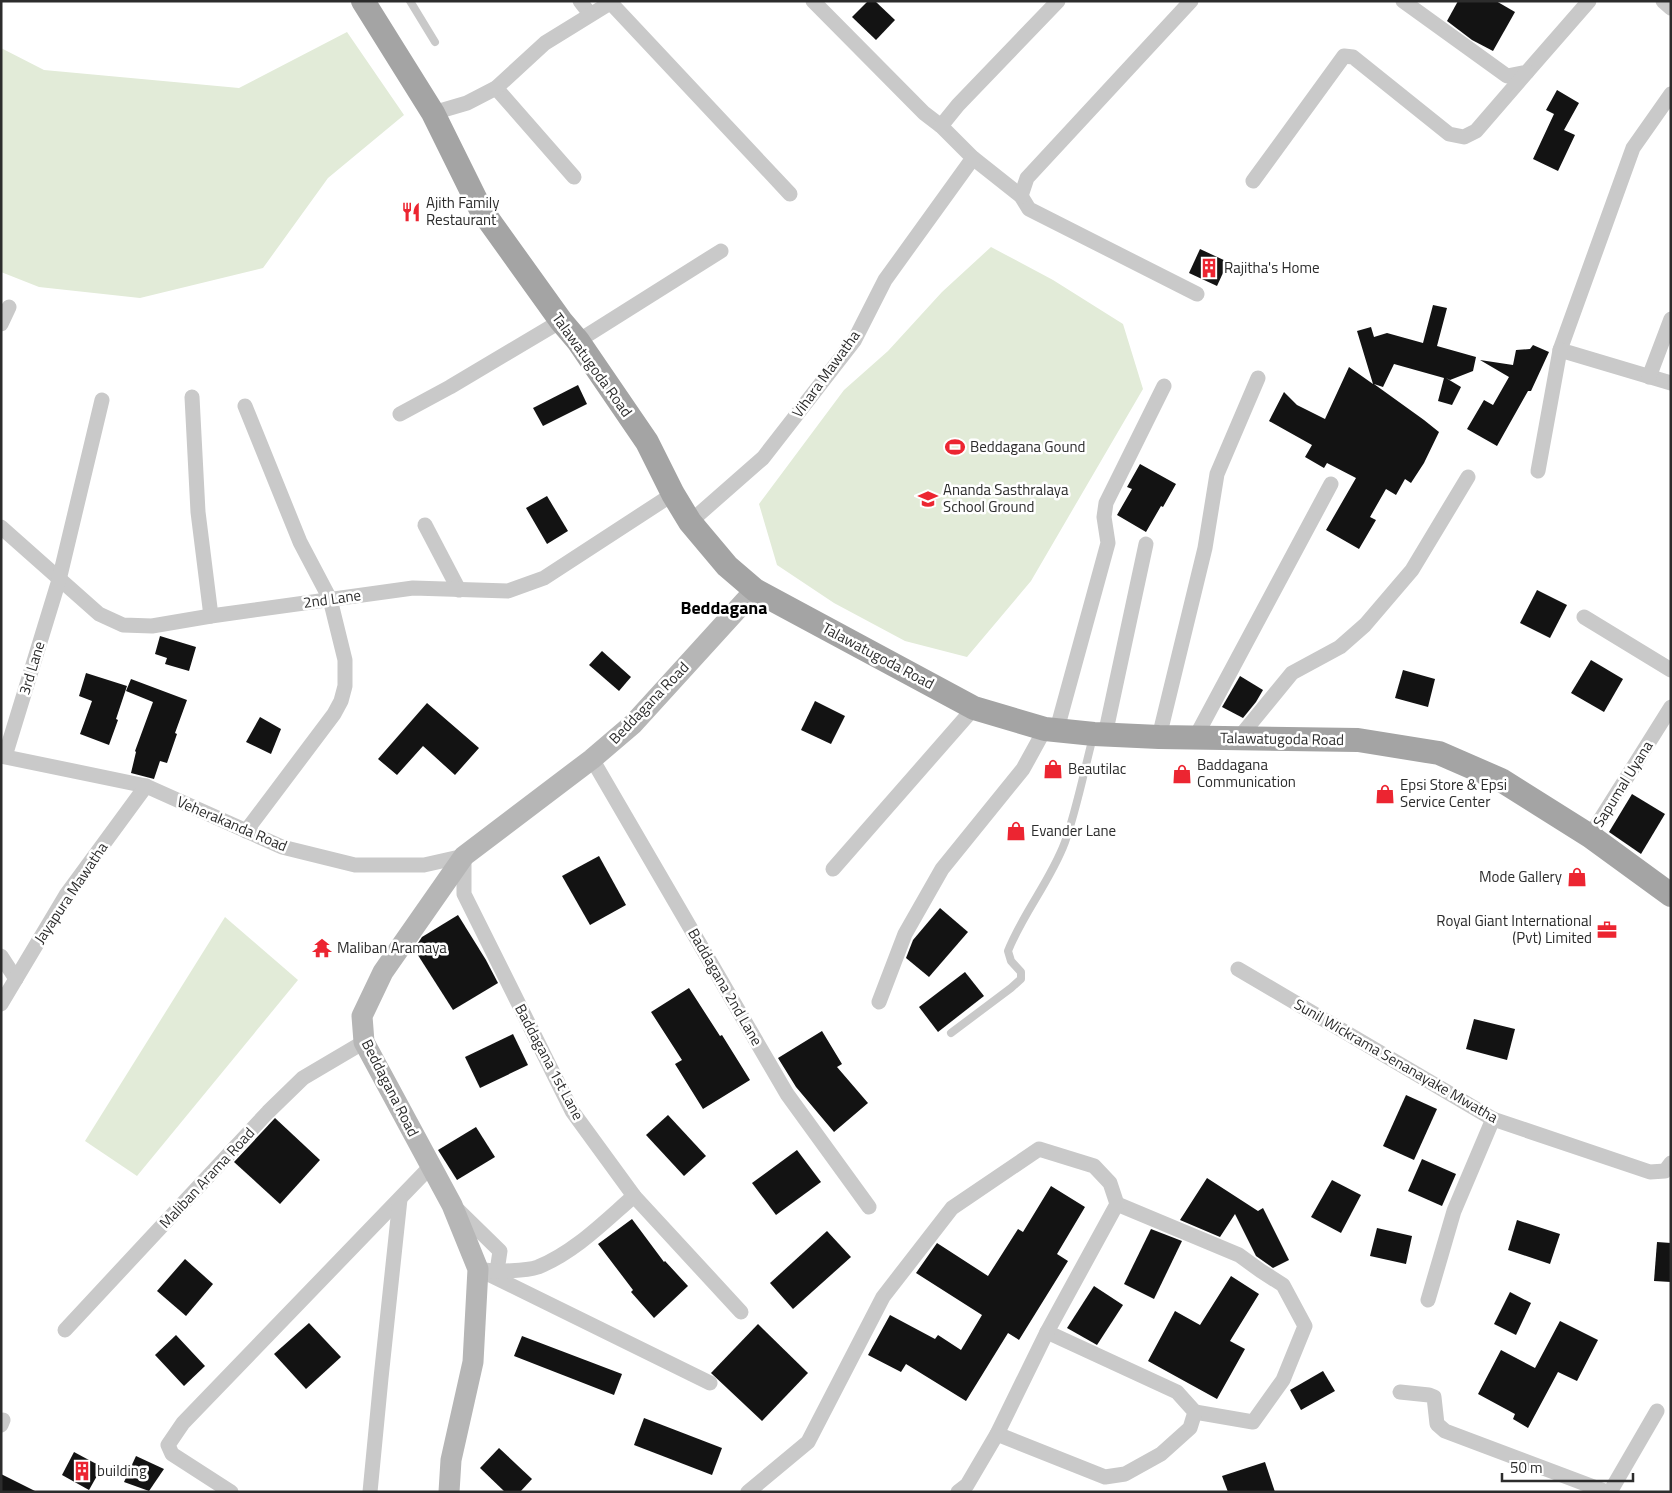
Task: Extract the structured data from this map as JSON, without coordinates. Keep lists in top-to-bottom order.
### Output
{
  "streets": {
    "main road": ["Talawatugoda Road"],
    "street": [
      "Vihara Mawatha",
      "2nd Lane",
      "3rd Lane",
      "Beddagana Road",
      "Sapumal Uyana",
      "Veherakanda Road",
      "Jayapura Mawatha",
      "Baddagana 2nd Lane",
      "Sunil Wickrama Senanayake Mwatha",
      "Baddagana 1st Lane",
      "Maliban Arama Road"
    ]
  },
  "crossings": [
    ["Talawatugoda Road", "Vihara Mawatha"],
    ["Talawatugoda Road", "2nd Lane"],
    ["Talawatugoda Road", "Beddagana Road"],
    ["Talawatugoda Road", "Sapumal Uyana"],
    ["2nd Lane", "3rd Lane"],
    ["3rd Lane", "Veherakanda Road"],
    ["Beddagana Road", "Veherakanda Road"],
    ["Beddagana Road", "Baddagana 2nd Lane"],
    ["Beddagana Road", "Baddagana 1st Lane"],
    ["Beddagana Road", "Maliban Arama Road"],
    ["Veherakanda Road", "Jayapura Mawatha"],
    ["Veherakanda Road", "Baddagana 1st Lane"]
  ],
  "districts": ["Beddagana"],
  "places": {
    "restaurant": ["Ajith Family Restaurant"],
    "building": ["Rajitha's Home", "building"],
    "sports": ["Beddagana Gound"],
    "school or university": ["Ananda Sasthralaya School Ground"],
    "shop": [
      "Beautilac",
      "Baddagana Communication",
      "Epsi Store & Epsi Service Center",
      "Evander Lane",
      "Mode Gallery"
    ],
    "office": ["Royal Giant International (Pvt) Limited"],
    "temple": ["Maliban Aramaya"]
  },
  "scale_bar": "50 m"
}
